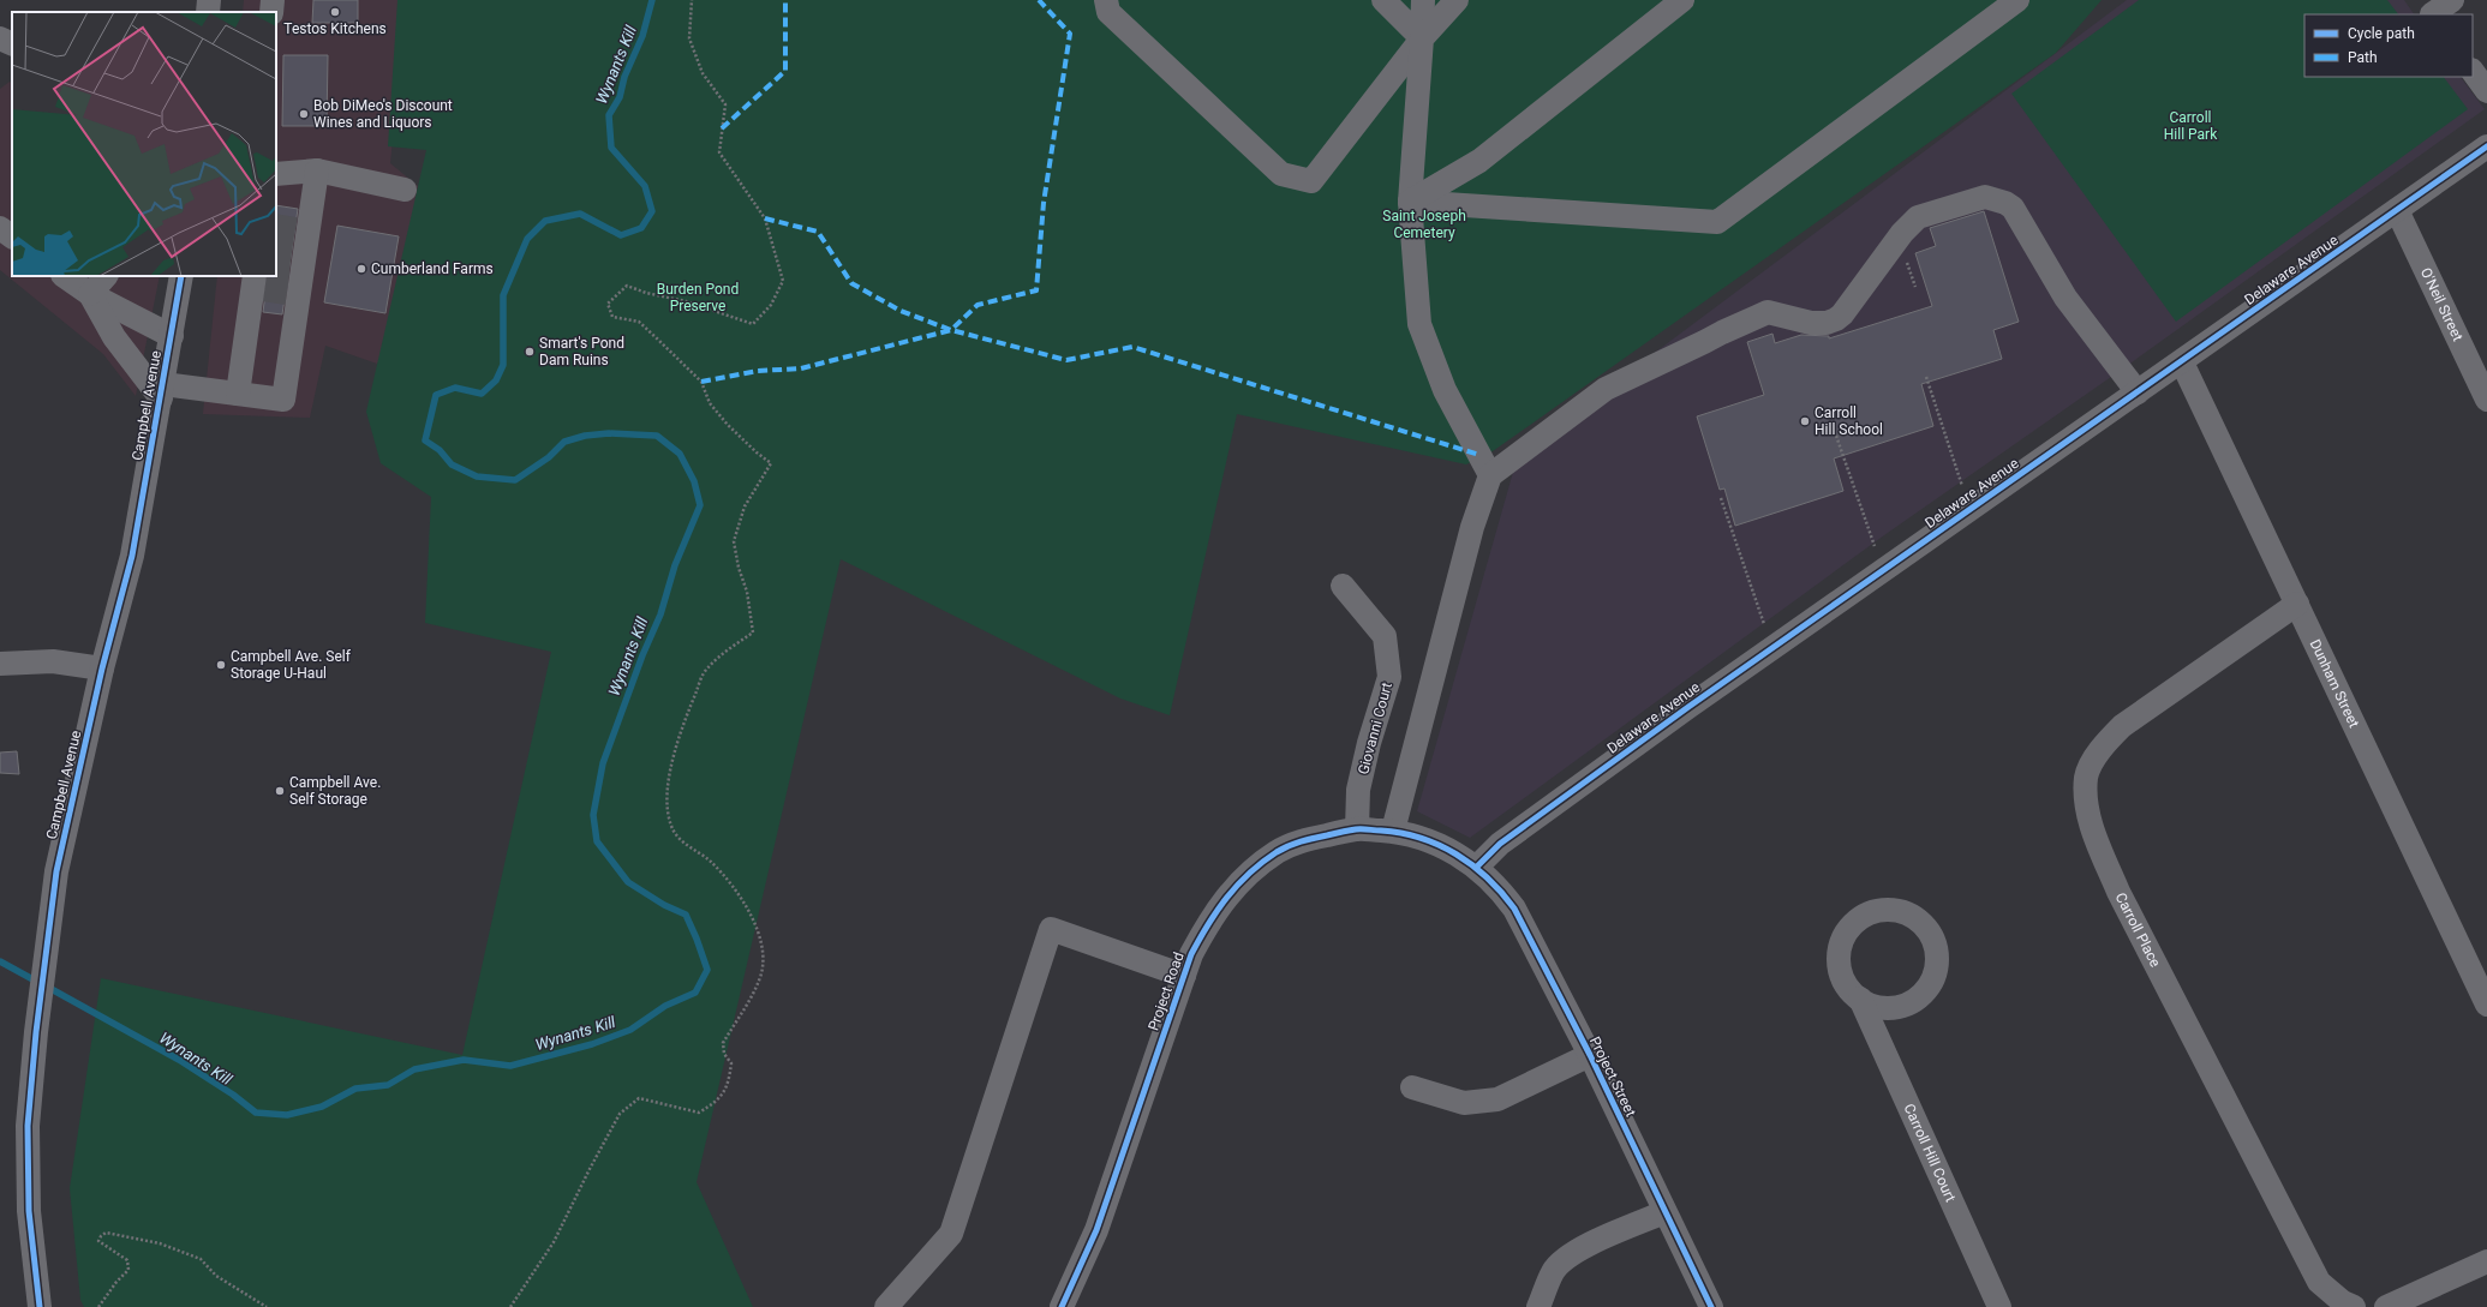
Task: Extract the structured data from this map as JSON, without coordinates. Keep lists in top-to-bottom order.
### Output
{
  "streets": {
    "street": [
      "Delaware Avenue",
      "O'Neil Street",
      "Campbell Avenue",
      "Dunham Street",
      "Giovanni Court",
      "Carroll Place",
      "Project Road",
      "Project Street",
      "Carroll Hill Court"
    ]
  },
  "crossings": [
    ["Delaware Avenue", "O'Neil Street"],
    ["Delaware Avenue", "Dunham Street"],
    ["Delaware Avenue", "Project Road"],
    ["Delaware Avenue", "Project Street"],
    ["Dunham Street", "Carroll Place"],
    ["Giovanni Court", "Project Road"],
    ["Project Road", "Project Street"]
  ],
  "water": ["Wynants Kill"],
  "parks": ["Carroll Hill Park", "Saint Joseph Cemetery", "Burden Pond Preserve"],
  "places": [
    "Testos Kitchens",
    "Bob DiMeo's Discount Wines and Liquors",
    "Cumberland Farms",
    "Smart's Pond Dam Ruins",
    "Carroll Hill School",
    "Campbell Ave. Self Storage U-Haul",
    "Campbell Ave. Self Storage"
  ],
  "legend": ["Cycle path", "Path"]
}
